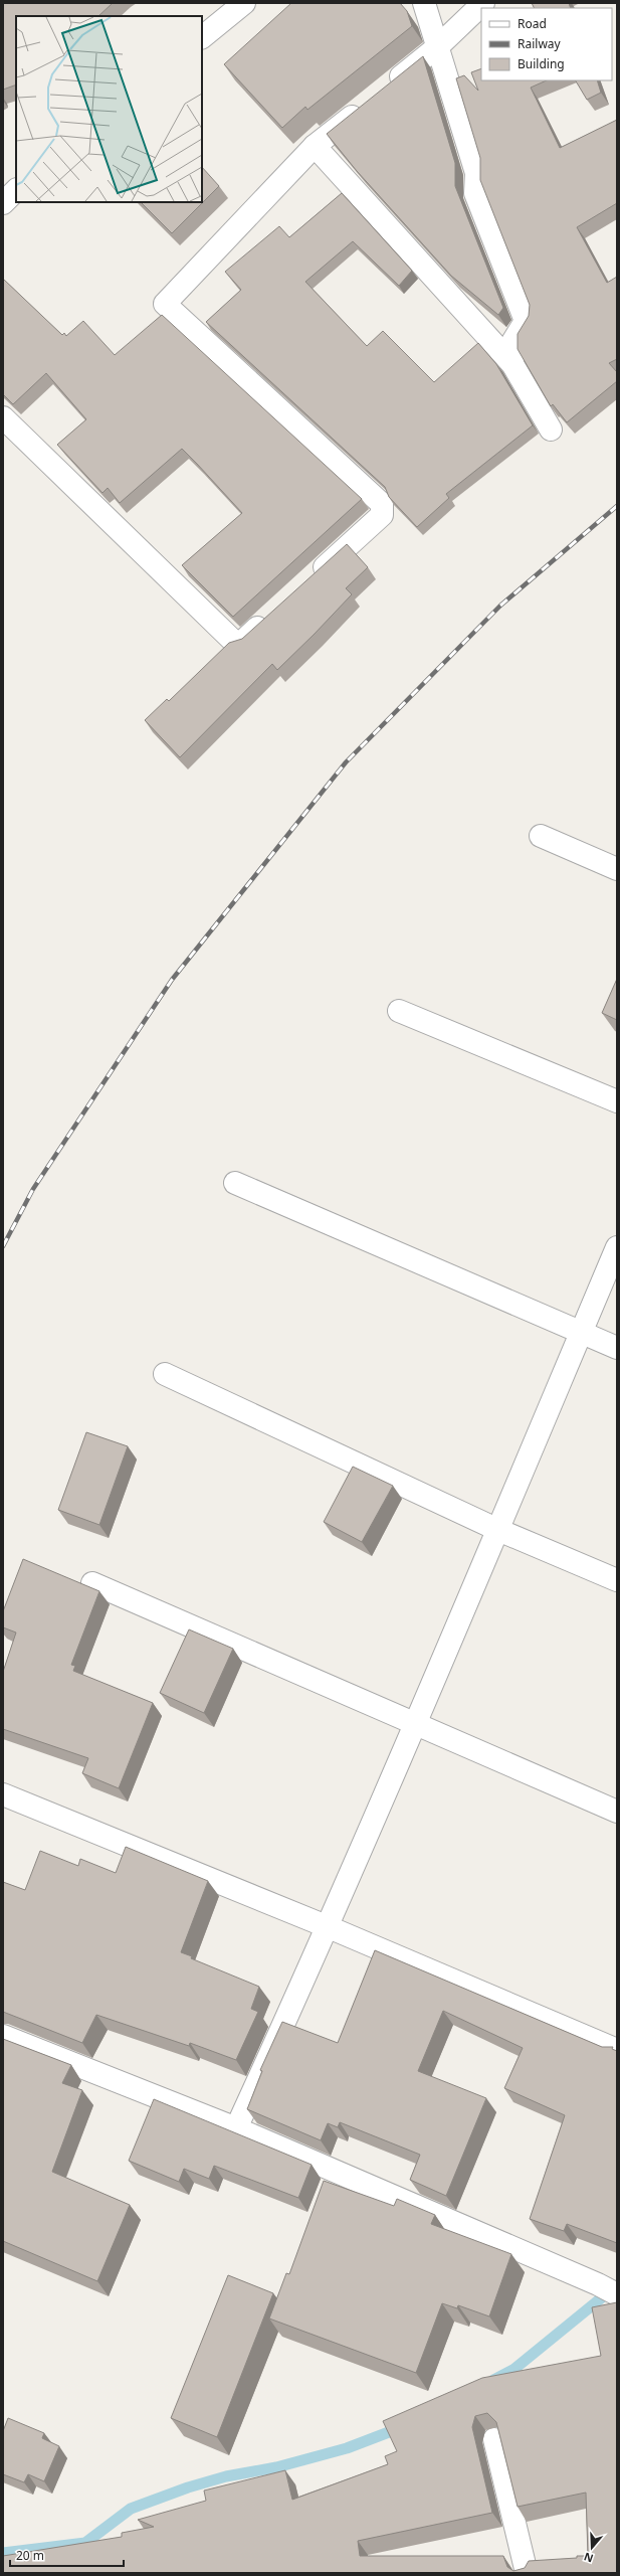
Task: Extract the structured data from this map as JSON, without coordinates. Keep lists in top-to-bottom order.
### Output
{
  "legend": ["Road", "Railway", "Building"],
  "scale_bar": "20 m",
  "north": "bottom"
}
